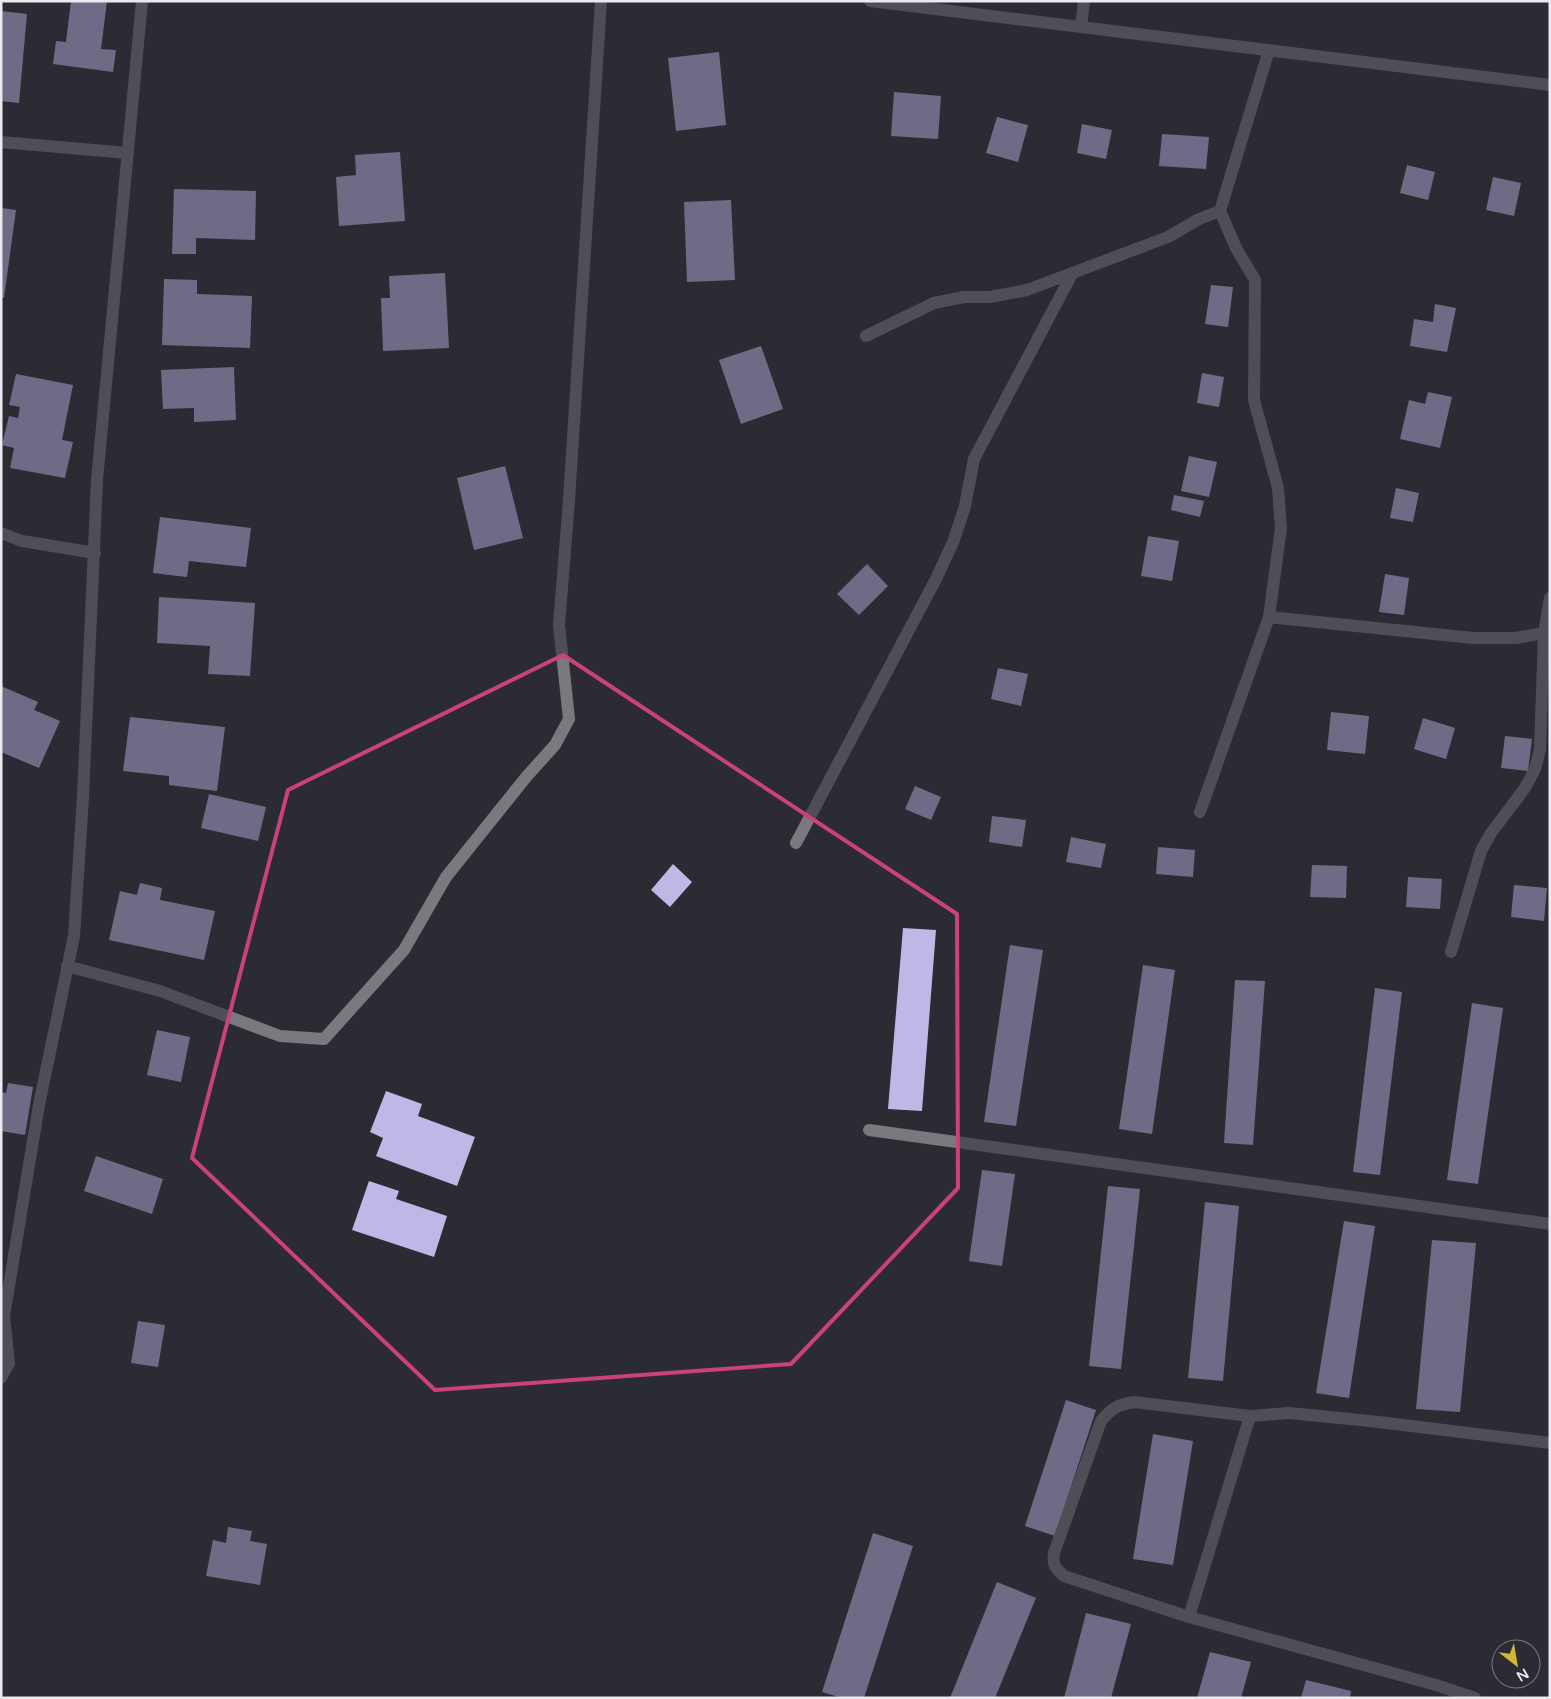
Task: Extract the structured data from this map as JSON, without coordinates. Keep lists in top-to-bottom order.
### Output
{
  "north": "bottom right"
}
